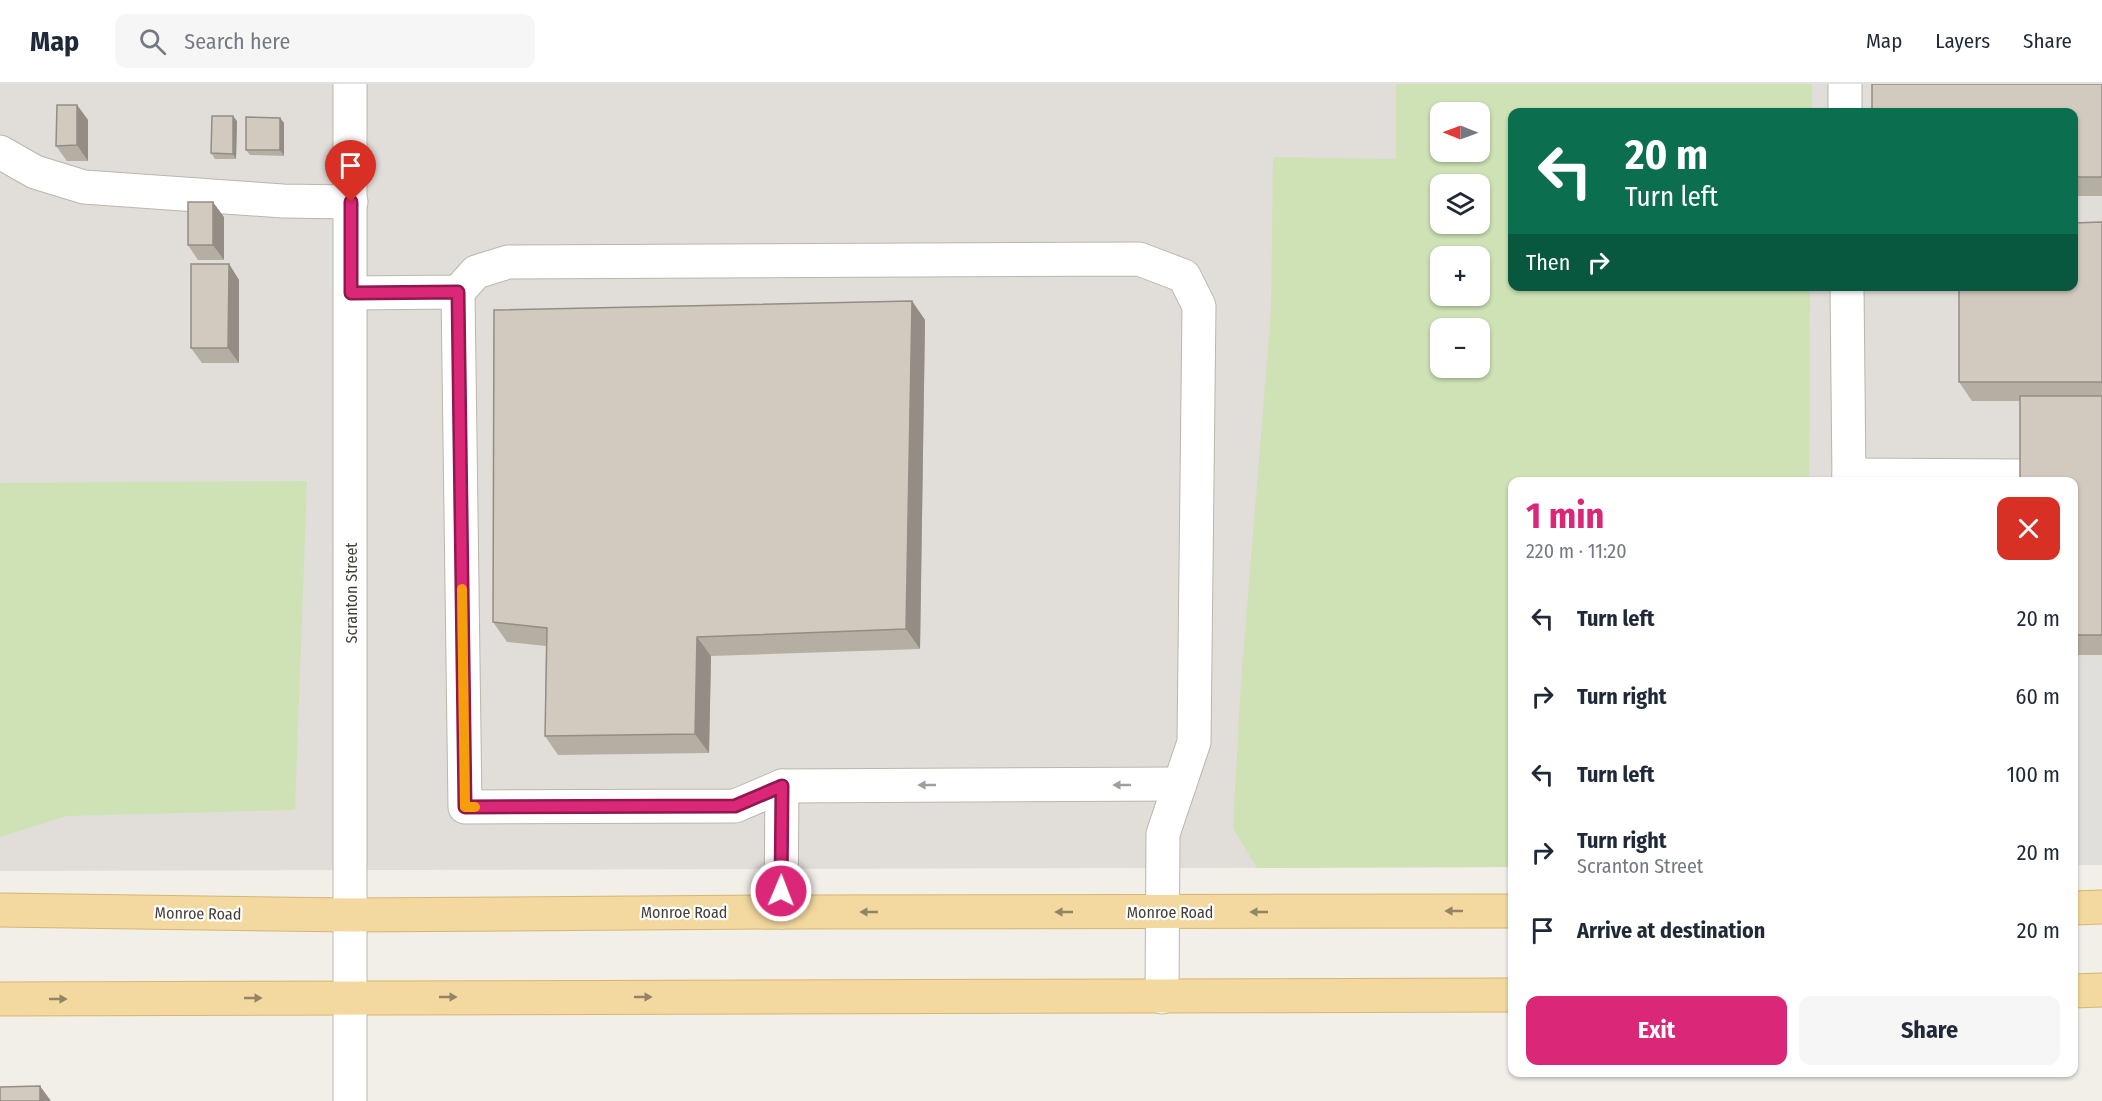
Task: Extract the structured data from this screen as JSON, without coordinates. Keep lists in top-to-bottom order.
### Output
{
  "streets": {
    "main road": ["Monroe Road"],
    "street": ["Scranton Street"]
  },
  "crossings": [
    ["Scranton Street", "Monroe Road"]
  ],
  "north": "left",
  "page": {
    "header": "Map",
    "search": "Search here",
    "nav": ["Map", "Layers", "Share"],
    "map_buttons": ["+", "−"],
    "turn": ["20 m", "Turn left"],
    "then": "Then",
    "heading": ["1 min", "220 m · 11:20"],
    "list": [
      {
        "name": "Turn left",
        "value": "20 m"
      },
      {
        "name": "Turn right",
        "value": "60 m"
      },
      {
        "name": "Turn left",
        "value": "100 m"
      },
      {
        "name": "Turn right",
        "note": "Scranton Street",
        "value": "20 m"
      },
      {
        "name": "Arrive at destination",
        "value": "20 m"
      }
    ],
    "buttons": ["Exit", "Share"]
  }
}
